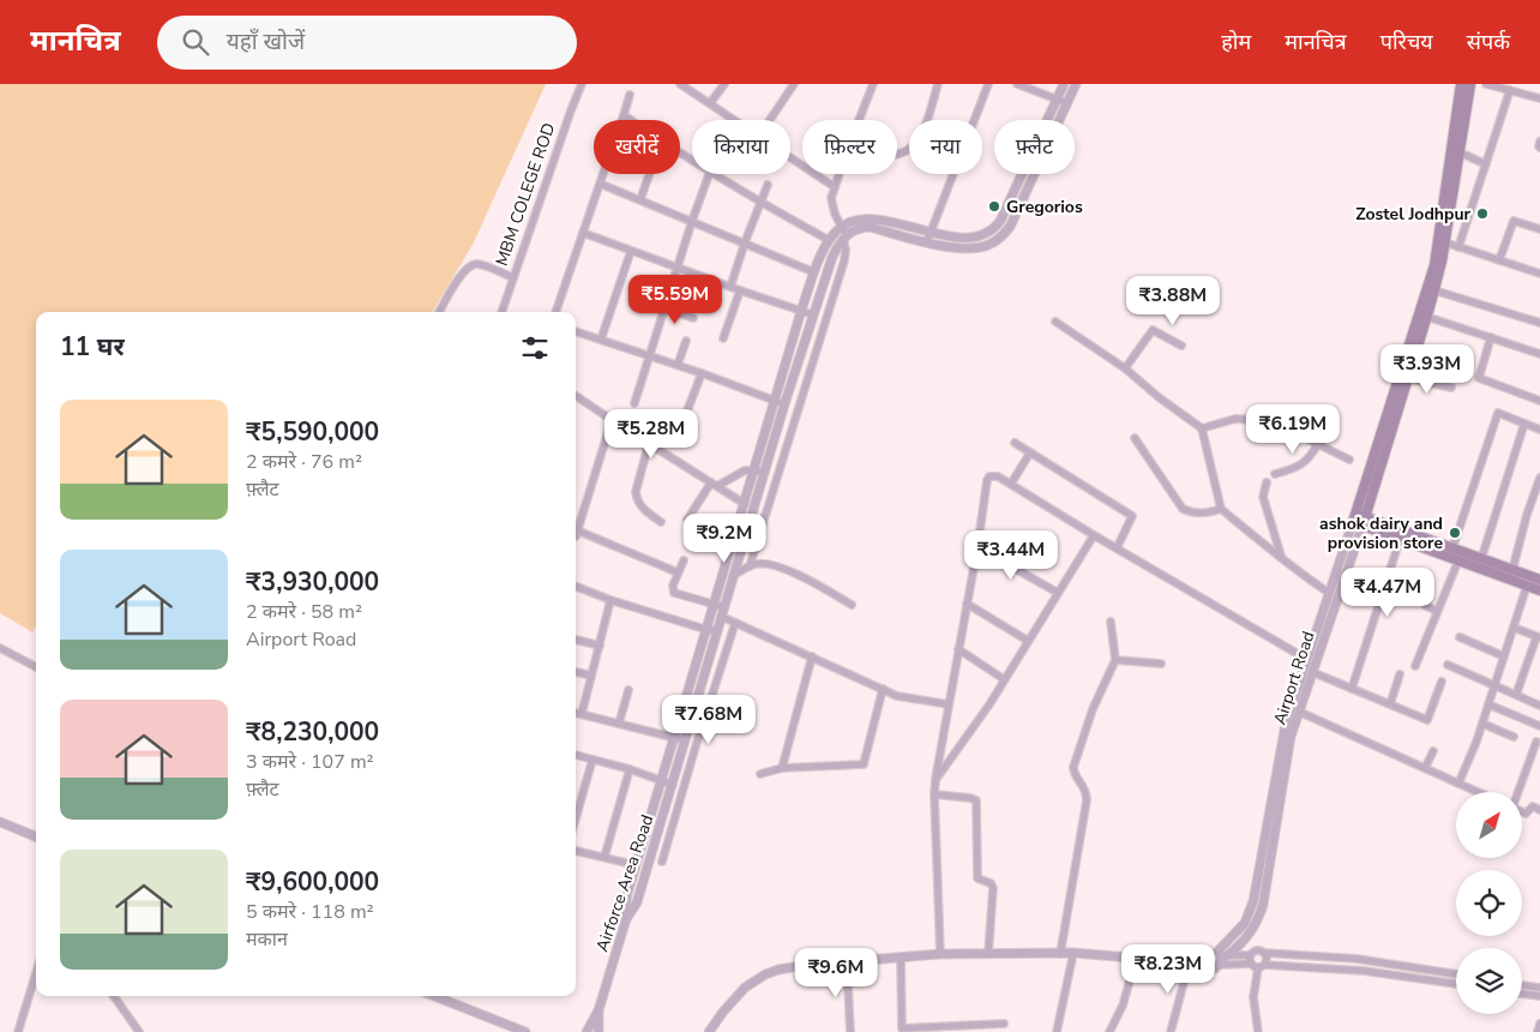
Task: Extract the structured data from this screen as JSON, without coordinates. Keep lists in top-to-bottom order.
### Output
{
  "streets": {
    "main road": ["Airport Road"],
    "street": ["MBM COLEGE ROD", "Airforce Area Road"]
  },
  "places": ["Gregorios", "Zostel Jodhpur", "ashok dairy and provision store"],
  "north": "top right",
  "page": {
    "header": "मानचित्र",
    "search": "यहाँ खोजें",
    "nav": [
      "होम",
      "मानचित्र",
      "परिचय",
      "संपर्क"
    ],
    "chip": [
      "खरीदें",
      "किराया",
      "फ़िल्टर",
      "नया",
      "फ़्लैट"
    ],
    "price": [
      "₹5.59M",
      "₹3.88M",
      "₹3.93M",
      "₹6.19M",
      "₹5.28M",
      "₹9.2M",
      "₹3.44M",
      "₹4.47M",
      "₹7.68M",
      "₹8.23M",
      "₹9.6M"
    ],
    "heading": "11 घर",
    "list": [
      {
        "name": "₹5,590,000",
        "note": "2 कमरे · 76 m² · फ़्लैट"
      },
      {
        "name": "₹3,930,000",
        "note": "2 कमरे · 58 m² · Airport Road"
      },
      {
        "name": "₹8,230,000",
        "note": "3 कमरे · 107 m² · फ़्लैट"
      },
      {
        "name": "₹9,600,000",
        "note": "5 कमरे · 118 m² · मकान"
      }
    ]
  }
}
